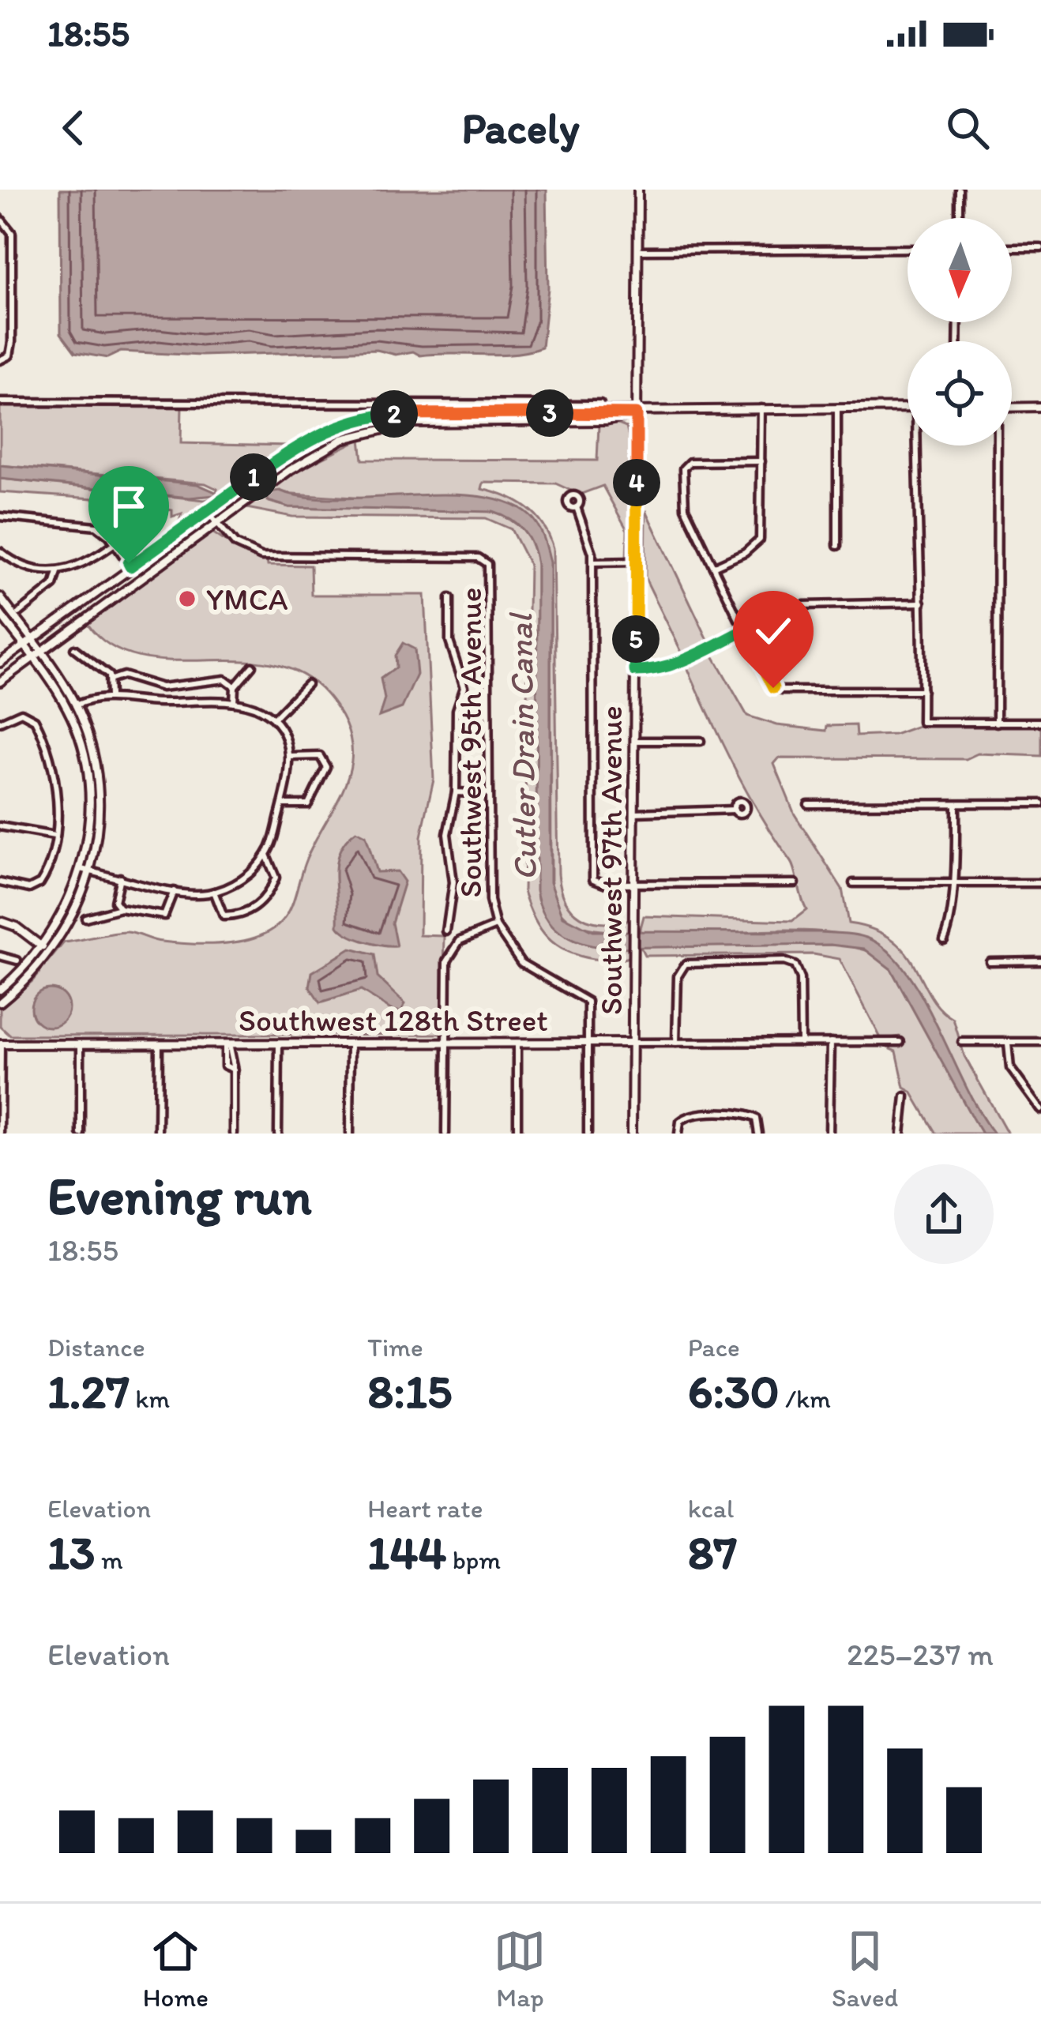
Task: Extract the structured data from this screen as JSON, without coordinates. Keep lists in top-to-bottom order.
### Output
{
  "streets": {
    "street": ["Southwest 95th Avenue", "Southwest 97th Avenue", "Southwest 128th Street"]
  },
  "crossings": [
    ["Southwest 95th Avenue", "Southwest 128th Street"],
    ["Southwest 97th Avenue", "Southwest 128th Street"]
  ],
  "water": ["Cutler Drain Canal"],
  "places": ["YMCA"],
  "north": "bottom",
  "page": {
    "status": "18:55",
    "header": "Pacely",
    "pins": [
      "3",
      "2",
      "1",
      "4",
      "5"
    ],
    "heading": ["Evening run", "18:55"],
    "stats": [
      ["Distance", "1.27 km"],
      ["Time", "8:15"],
      ["Pace", "6:30 /km"],
      ["Elevation", "13 m"],
      ["Heart rate", "144 bpm"],
      ["kcal", "87"]
    ],
    "chart": ["Elevation", "225–237 m"],
    "tabs": ["Home", "Map", "Saved"]
  }
}
